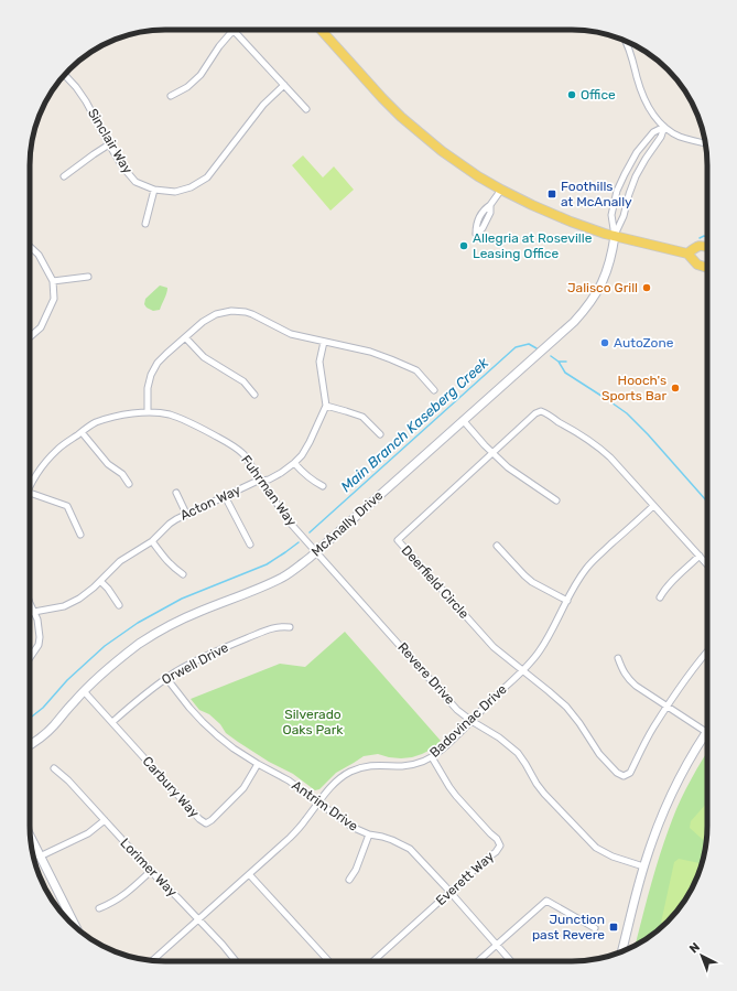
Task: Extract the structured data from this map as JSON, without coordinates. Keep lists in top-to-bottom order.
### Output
{
  "streets": {
    "street": [
      "Sinclair Way",
      "Fuhrman Way",
      "Acton Way",
      "McAnally Drive",
      "Deerfield Circle",
      "Orwell Drive",
      "Revere Drive",
      "Badovinac Drive",
      "Carbury Way",
      "Antrim Drive",
      "Lorimer Way",
      "Everett Way"
    ]
  },
  "crossings": [
    ["Fuhrman Way", "Acton Way"],
    ["Fuhrman Way", "McAnally Drive"],
    ["Fuhrman Way", "Revere Drive"],
    ["McAnally Drive", "Revere Drive"],
    ["McAnally Drive", "Carbury Way"],
    ["Deerfield Circle", "Badovinac Drive"],
    ["Orwell Drive", "Carbury Way"],
    ["Orwell Drive", "Antrim Drive"],
    ["Revere Drive", "Badovinac Drive"],
    ["Badovinac Drive", "Antrim Drive"],
    ["Badovinac Drive", "Lorimer Way"],
    ["Badovinac Drive", "Everett Way"],
    ["Carbury Way", "Antrim Drive"],
    ["Antrim Drive", "Everett Way"]
  ],
  "water": ["Main Branch Kaseberg Creek"],
  "parks": ["Silverado Oaks Park"],
  "places": {
    "other": [
      "Office",
      "Allegria at Roseville Leasing Office",
      "Jalisco Grill",
      "AutoZone",
      "Hooch's Sports Bar"
    ],
    "transit": ["Foothills at McAnally", "Junction past Revere"]
  },
  "north": "top left"
}
